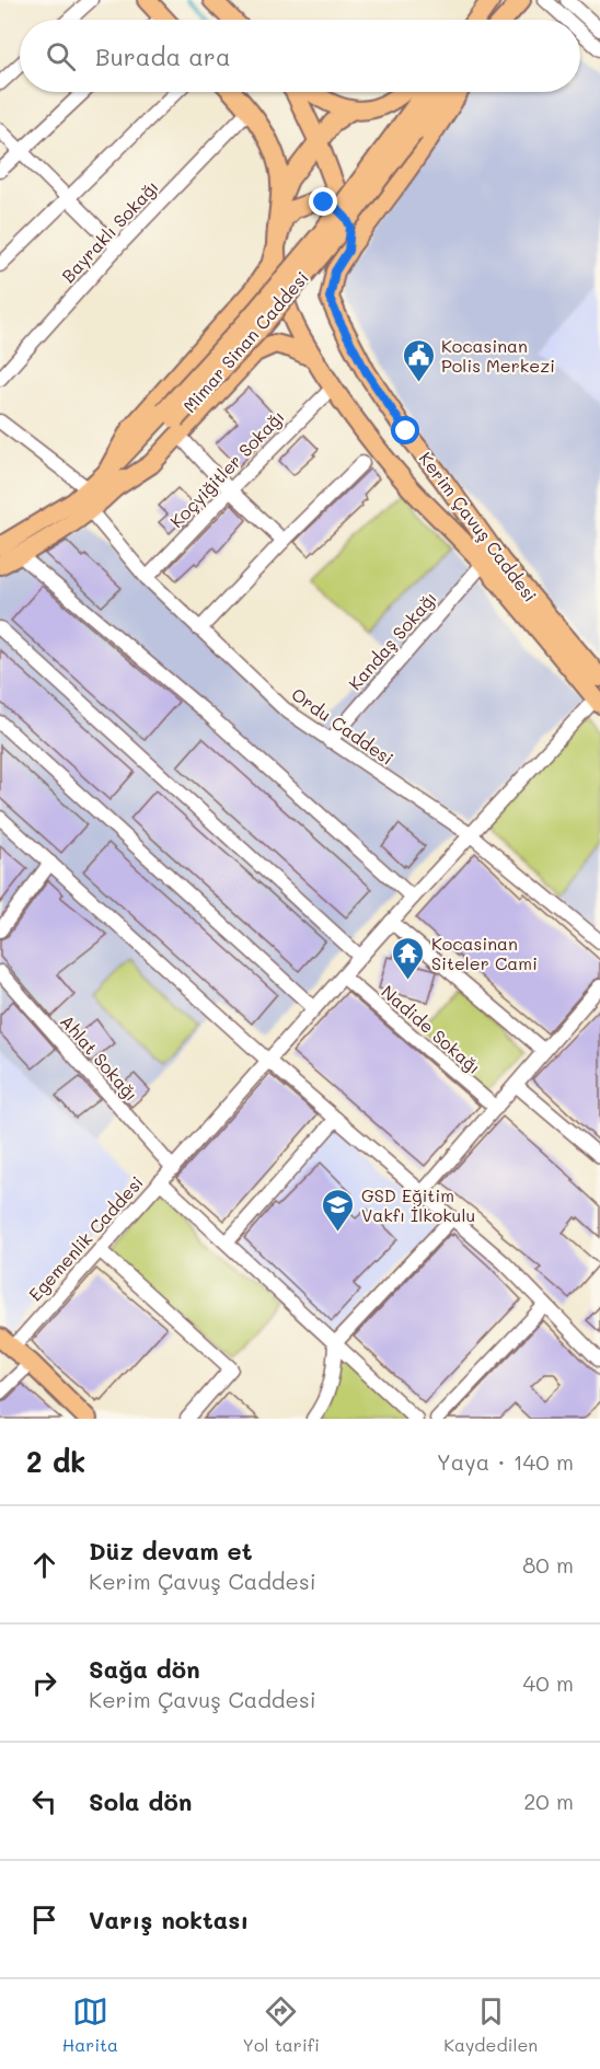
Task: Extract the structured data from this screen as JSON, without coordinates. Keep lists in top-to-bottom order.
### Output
{
  "streets": {
    "main road": ["Mimar Sinan Caddesi", "Kerim Çavuş Caddesi"],
    "street": [
      "Bayraklı Sokağı",
      "Koçyiğitler Sokağı",
      "Kandaş Sokağı",
      "Ordu Caddesi",
      "Nadide Sokağı",
      "Ahlat Sokağı",
      "Egemenlik Caddesi"
    ]
  },
  "crossings": [
    ["Mimar Sinan Caddesi", "Ordu Caddesi"],
    ["Koçyiğitler Sokağı", "Kerim Çavuş Caddesi"],
    ["Koçyiğitler Sokağı", "Ordu Caddesi"],
    ["Kerim Çavuş Caddesi", "Kandaş Sokağı"],
    ["Kerim Çavuş Caddesi", "Egemenlik Caddesi"],
    ["Kandaş Sokağı", "Ordu Caddesi"],
    ["Ordu Caddesi", "Egemenlik Caddesi"],
    ["Nadide Sokağı", "Egemenlik Caddesi"],
    ["Ahlat Sokağı", "Egemenlik Caddesi"]
  ],
  "places": {
    "public building": ["Kocasinan Polis Merkezi"],
    "temple": ["Kocasinan Siteler Cami"],
    "school or university": ["GSD Eğitim Vakfı İlkokulu"]
  },
  "page": {
    "search": "Burada ara",
    "heading": ["2 dk", "Yaya · 140 m"],
    "list": [
      ["Düz devam et", "Kerim Çavuş Caddesi", "80 m"],
      ["Sağa dön", "Kerim Çavuş Caddesi", "40 m"],
      ["Sola dön", "20 m"],
      "Varış noktası"
    ],
    "nav": ["Harita", "Yol tarifi", "Kaydedilen"]
  }
}
